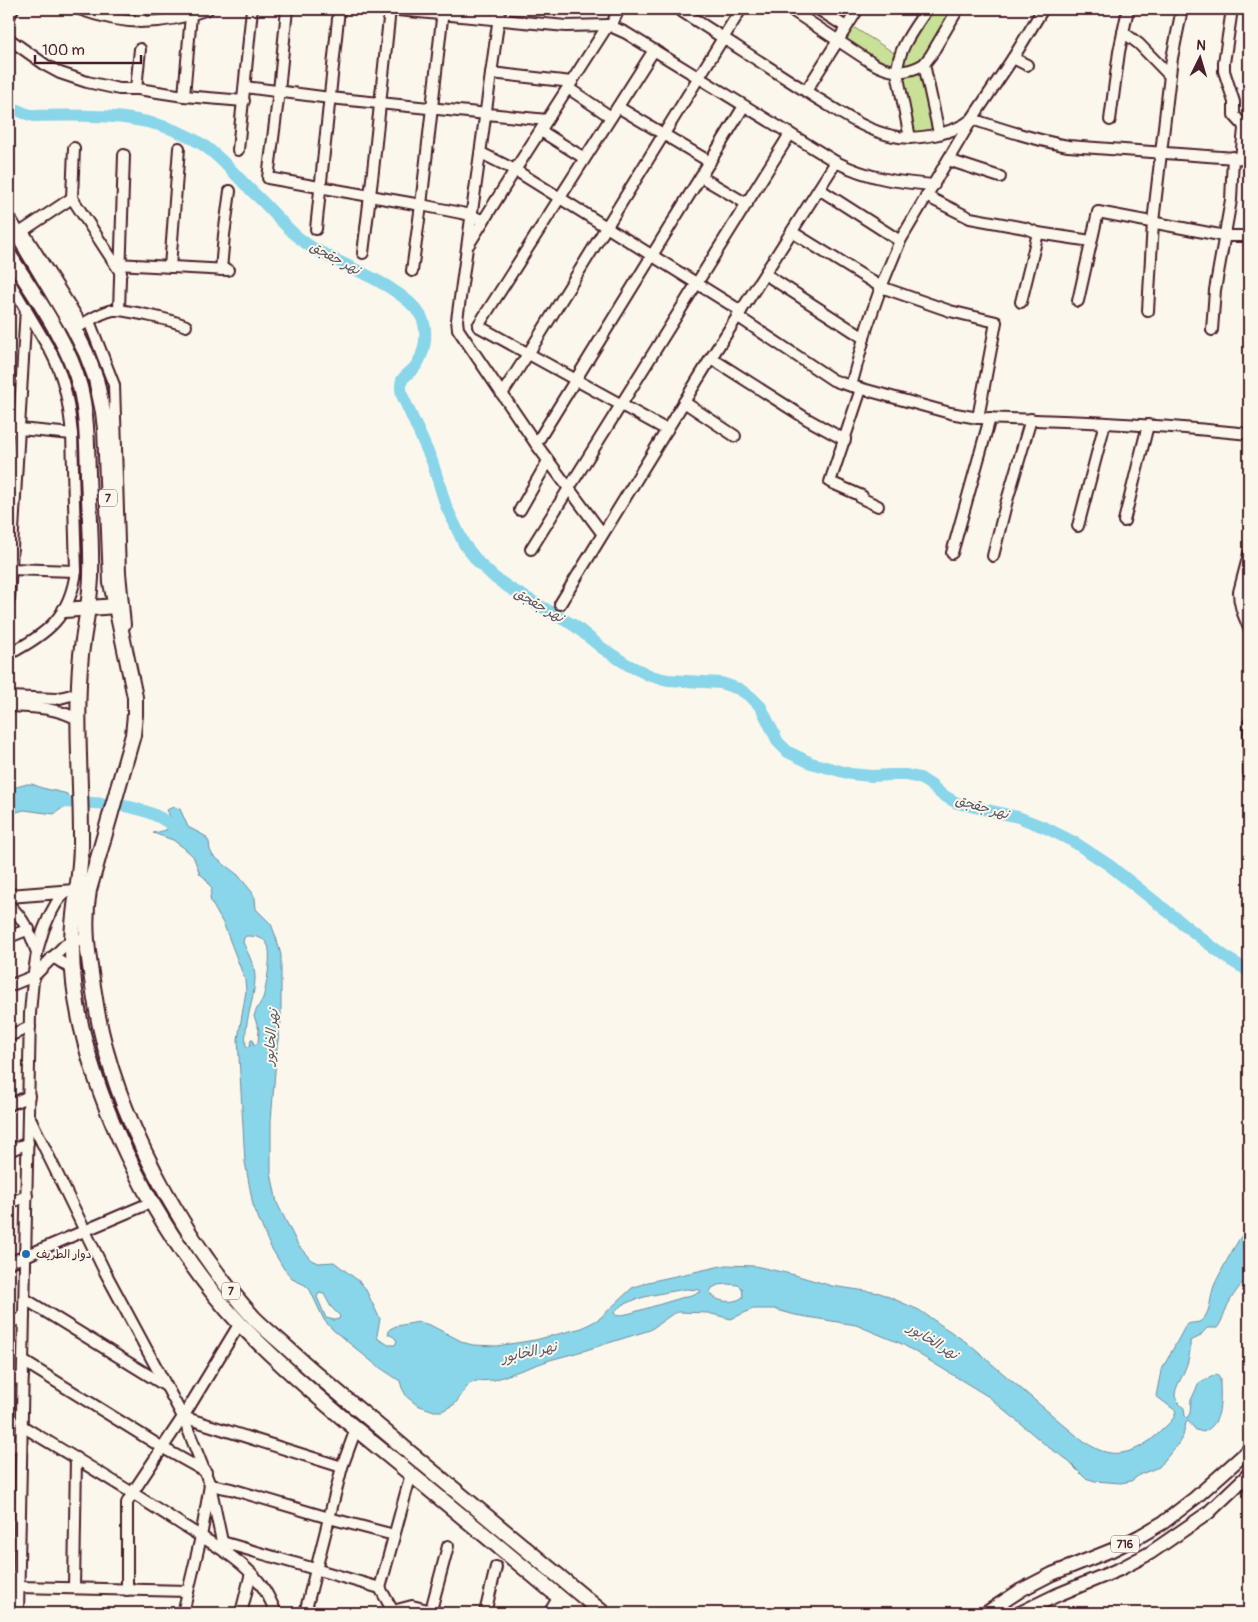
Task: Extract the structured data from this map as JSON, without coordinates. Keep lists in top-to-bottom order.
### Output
{
  "streets": {
    "highway": ["7"],
    "main road": ["716"]
  },
  "water": ["نهر جقجق", "نهر الخابور"],
  "places": ["دوار الطريف"],
  "scale_bar": "100 m",
  "north": "top"
}
